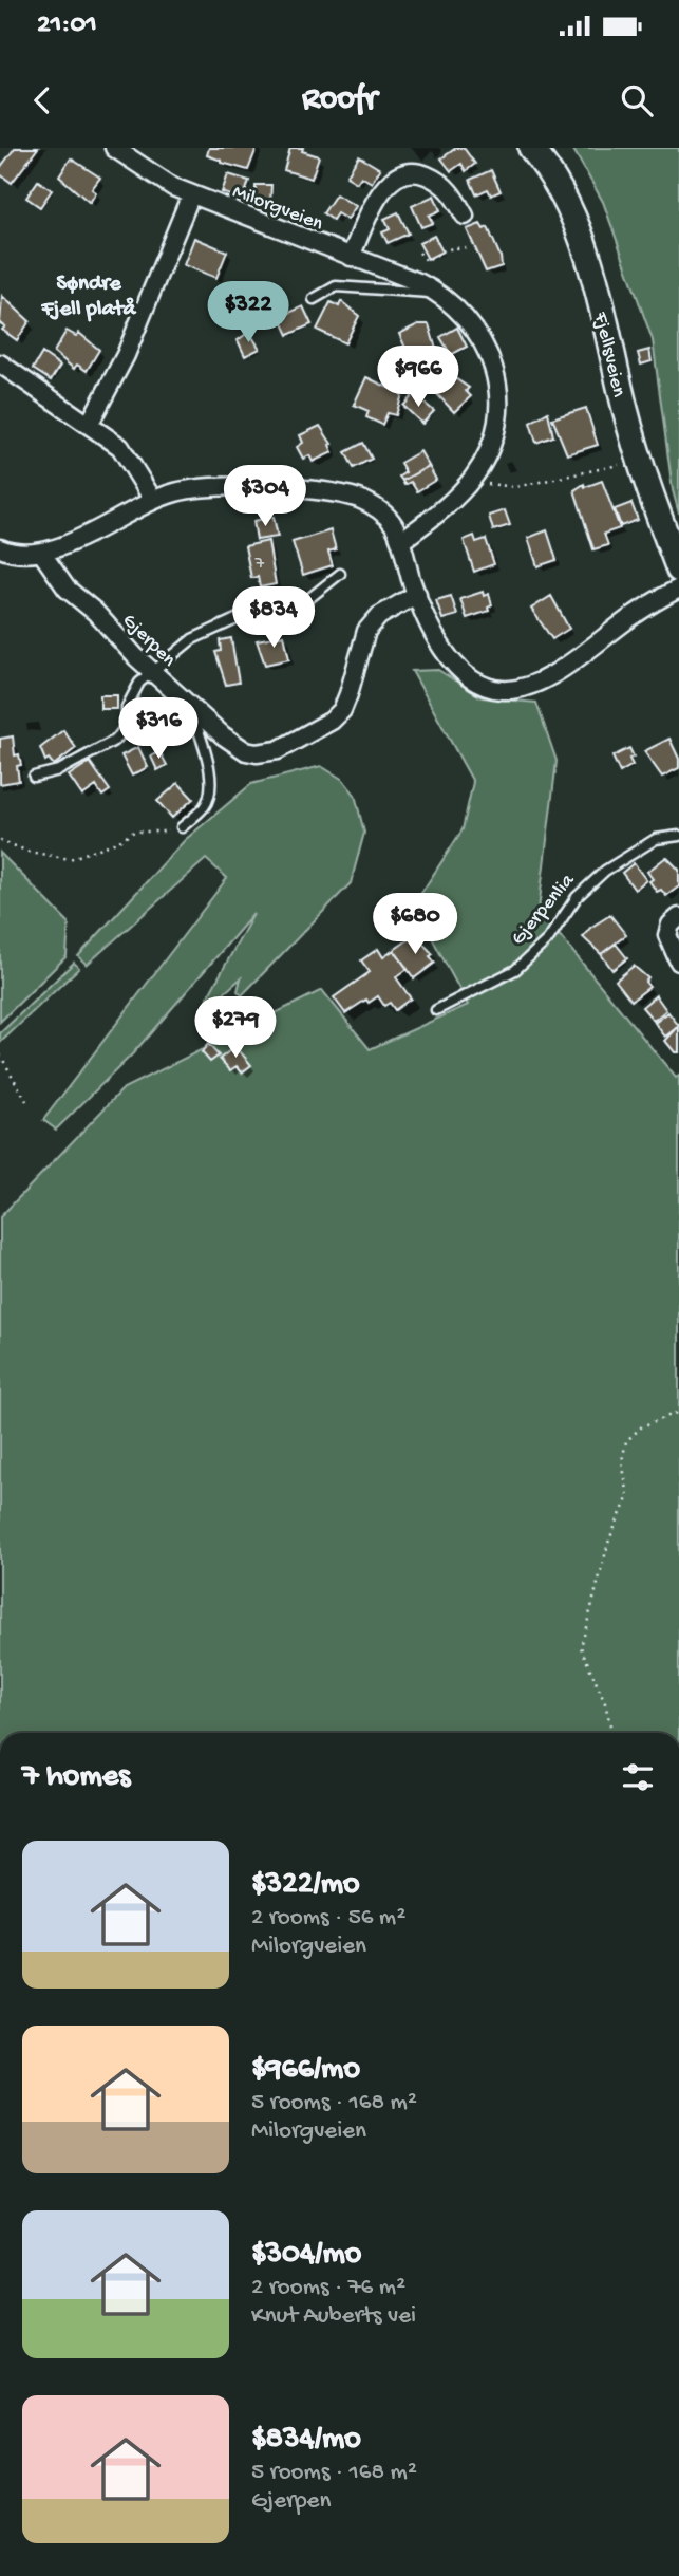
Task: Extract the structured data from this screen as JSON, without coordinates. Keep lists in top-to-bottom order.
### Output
{
  "streets": {
    "main road": ["Fjellsveien"],
    "street": ["Milorgveien", "Gjerpen"],
    "lane": ["Gjerpenlia"]
  },
  "districts": ["Søndre Fjell platå"],
  "house_numbers": ["7"],
  "page": {
    "status": "21:01",
    "header": "Roofr",
    "price": [
      "$322",
      "$966",
      "$304",
      "$834",
      "$316",
      "$680",
      "$279"
    ],
    "heading": "7 homes",
    "list": [
      {
        "name": "$322/mo",
        "note": "2 rooms · 56 m² · Milorgveien"
      },
      {
        "name": "$966/mo",
        "note": "5 rooms · 168 m² · Milorgveien"
      },
      {
        "name": "$304/mo",
        "note": "2 rooms · 76 m² · Knut Auberts vei"
      },
      {
        "name": "$834/mo",
        "note": "5 rooms · 168 m² · Gjerpen"
      }
    ]
  }
}
